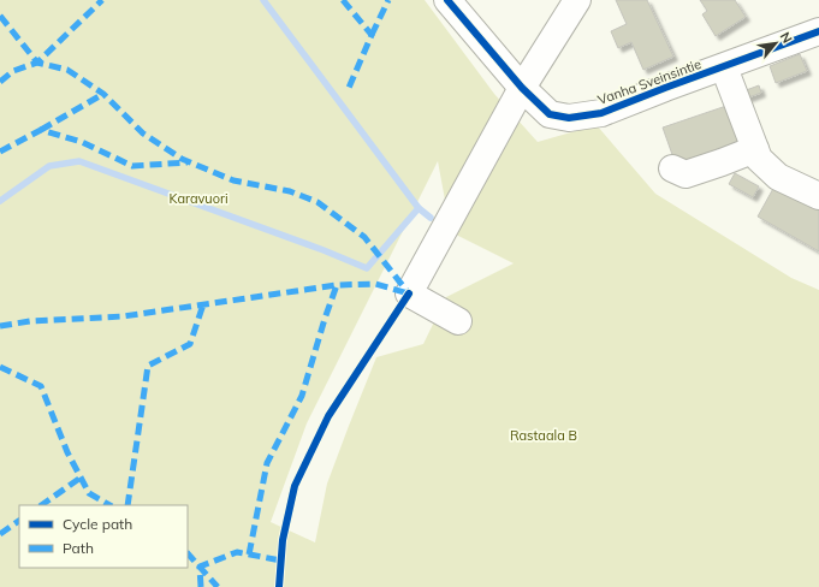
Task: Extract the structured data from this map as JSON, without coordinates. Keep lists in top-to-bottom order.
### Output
{
  "streets": {
    "street": ["Vanha Sveinsintie"]
  },
  "parks": ["Karavuori", "Rastaala B"],
  "legend": ["Cycle path", "Path"],
  "north": "top right"
}
